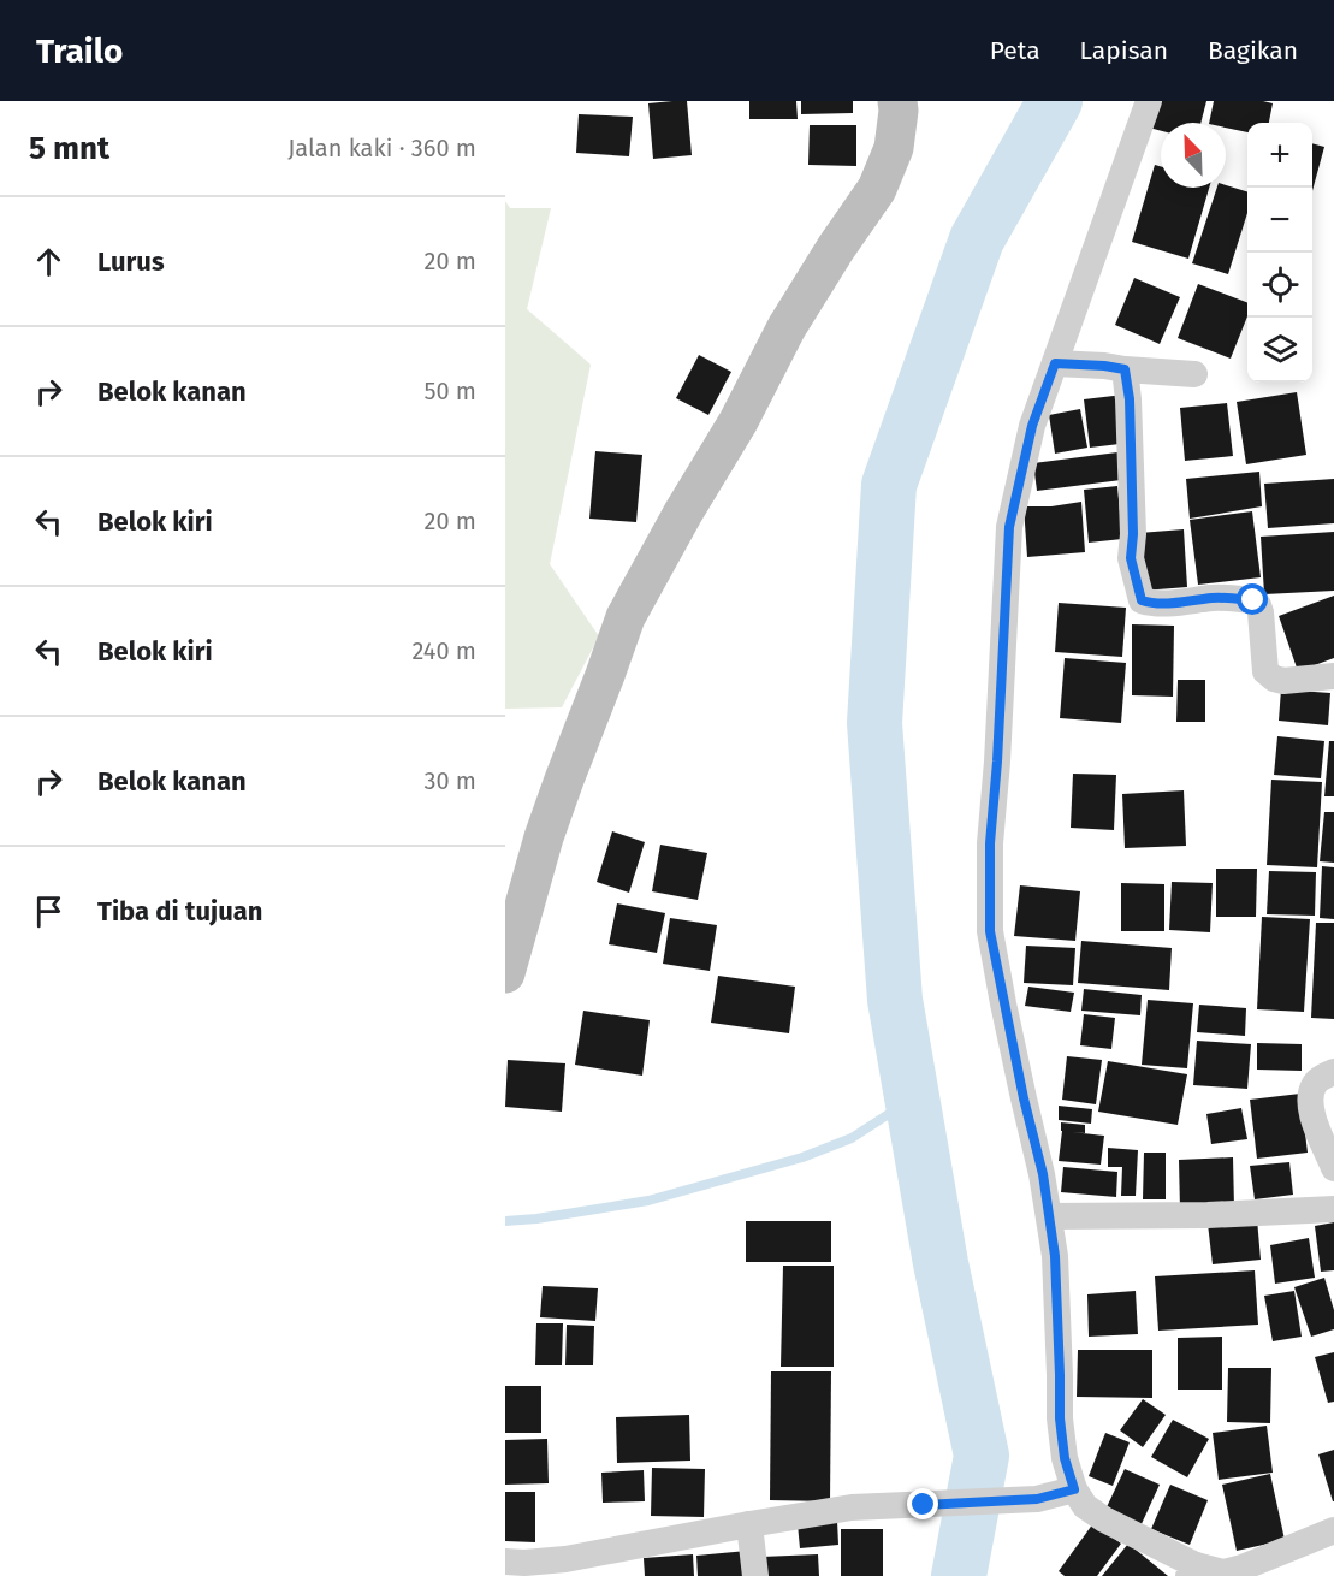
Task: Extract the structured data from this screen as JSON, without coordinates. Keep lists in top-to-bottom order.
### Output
{
  "north": "top left",
  "page": {
    "header": "Trailo",
    "nav": ["Peta", "Lapisan", "Bagikan"],
    "heading": ["5 mnt", "Jalan kaki · 360 m"],
    "map_buttons": ["+", "−"],
    "list": [
      ["Lurus", "20 m"],
      ["Belok kanan", "50 m"],
      ["Belok kiri", "20 m"],
      ["Belok kiri", "240 m"],
      ["Belok kanan", "30 m"],
      "Tiba di tujuan"
    ]
  }
}
